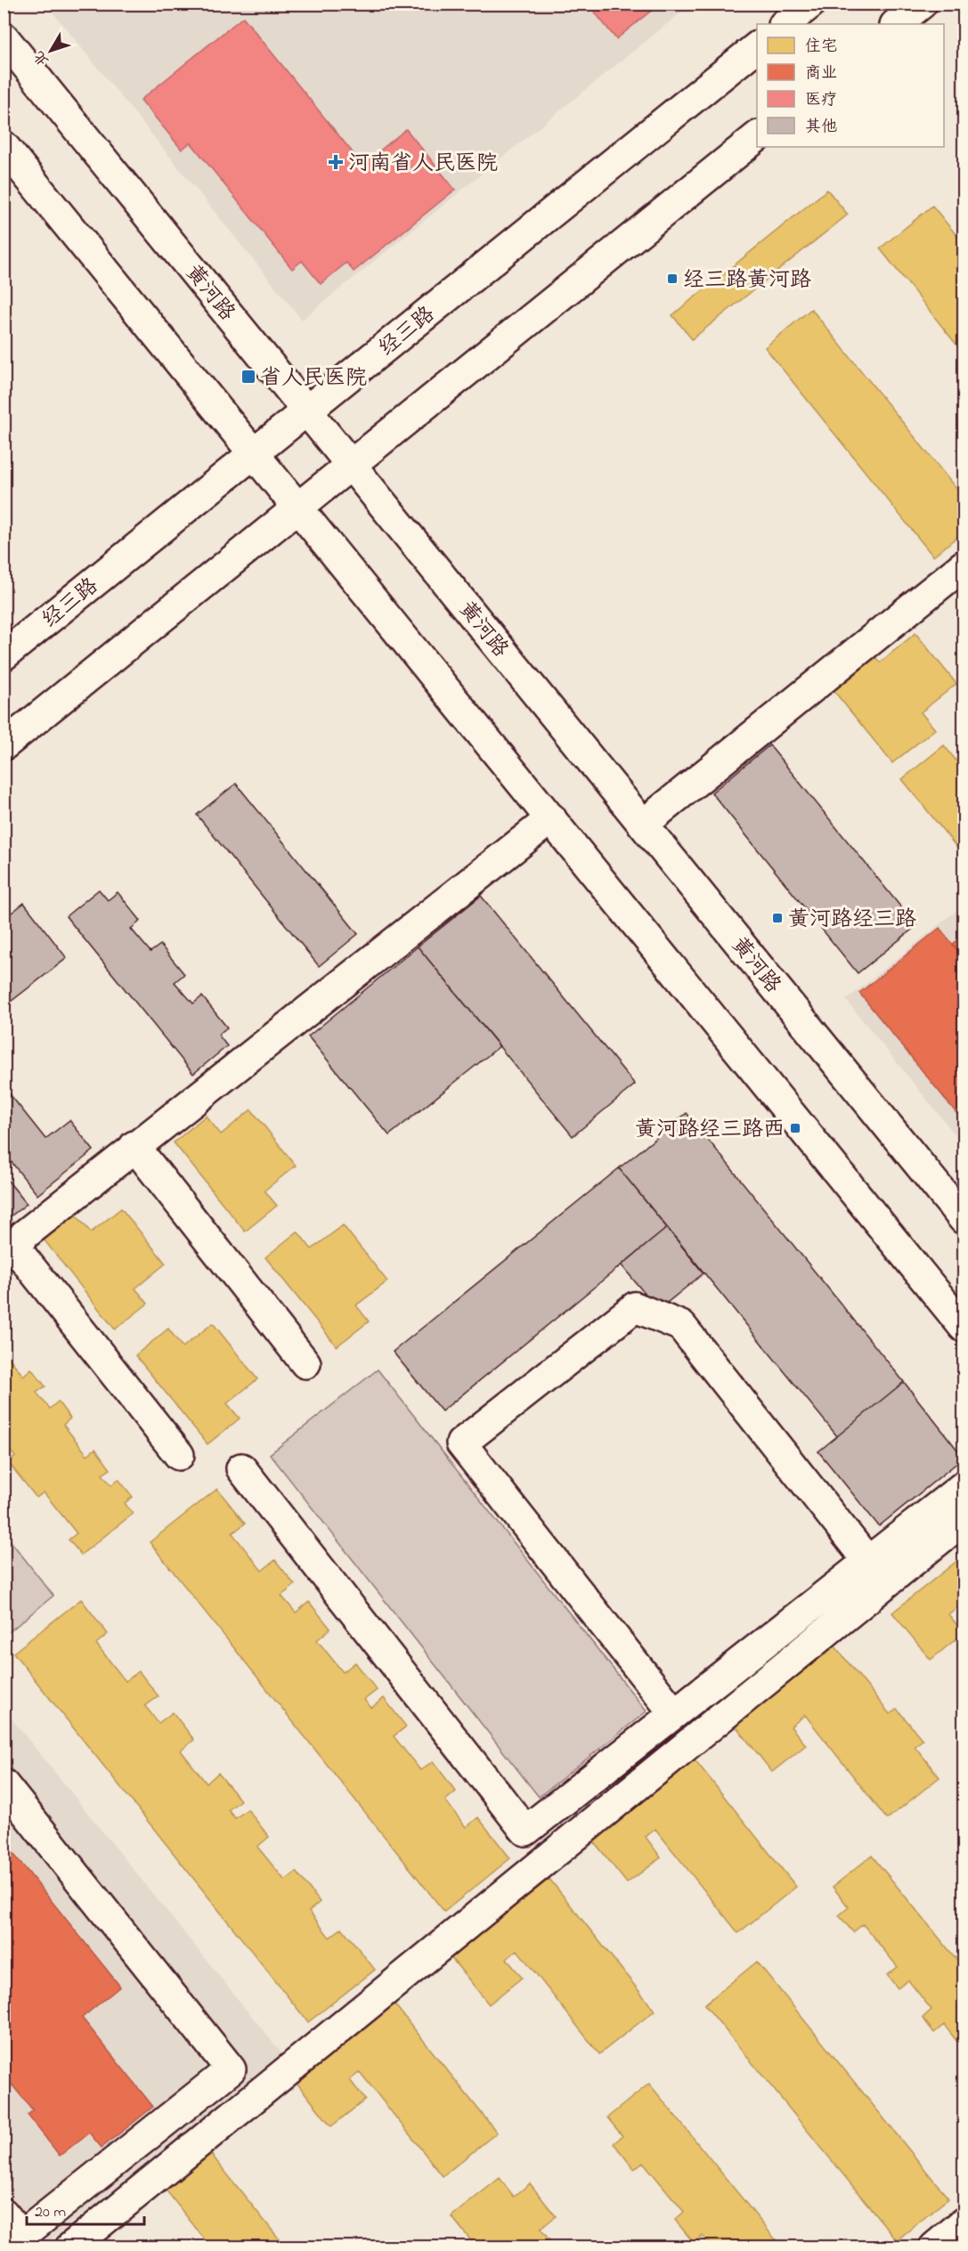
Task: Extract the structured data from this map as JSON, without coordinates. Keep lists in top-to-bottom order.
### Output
{
  "streets": {
    "main road": ["黄河路", "经三路"]
  },
  "crossings": [
    ["黄河路", "经三路"]
  ],
  "places": {
    "health": ["河南省人民医院"],
    "transit": [
      "经三路黄河路",
      "省人民医院",
      "黄河路经三路",
      "黄河路经三路西"
    ]
  },
  "legend": [
    "住宅",
    "商业",
    "医疗",
    "其他"
  ],
  "scale_bar": "20 m",
  "north": "bottom left"
}
